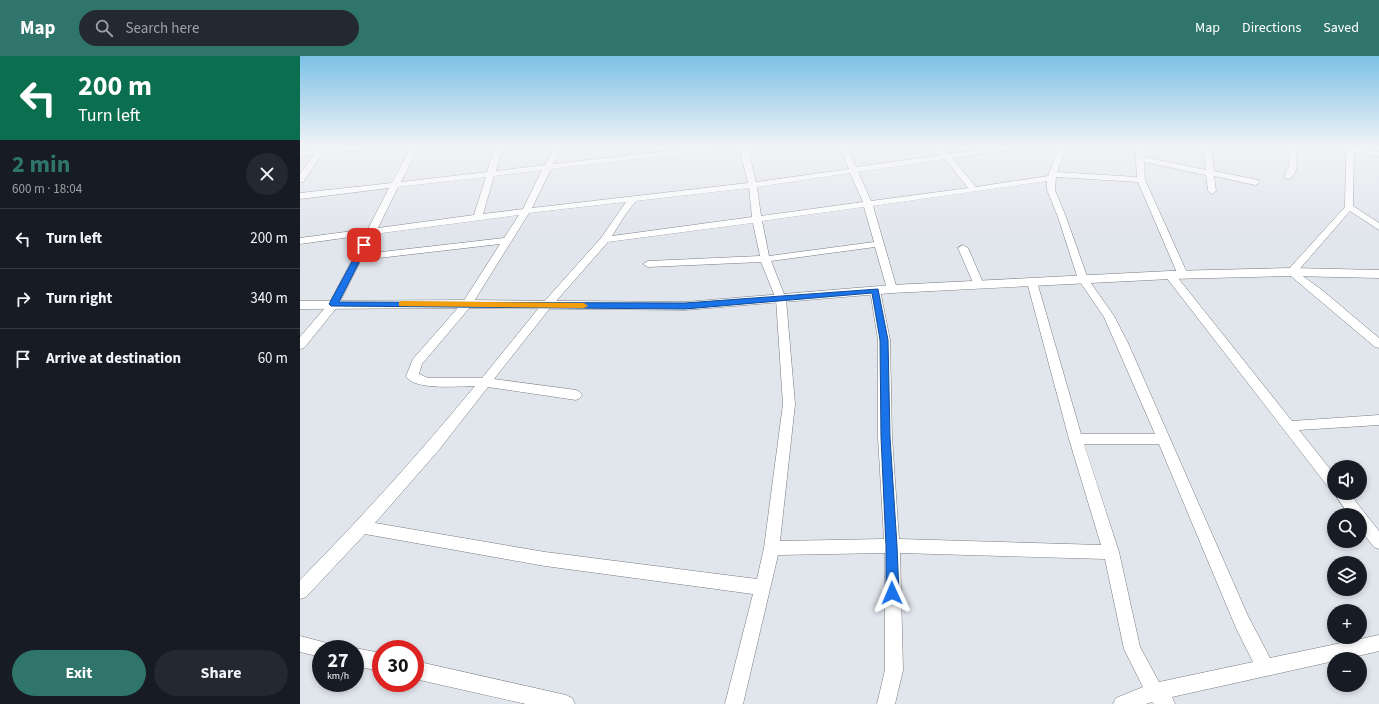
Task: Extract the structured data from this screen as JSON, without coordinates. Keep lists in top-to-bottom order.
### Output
{
  "page": {
    "header": "Map",
    "search": "Search here",
    "nav": ["Map", "Directions", "Saved"],
    "turn": ["200 m", "Turn left"],
    "heading": ["2 min", "600 m · 18:04"],
    "list": [
      {
        "name": "Turn left",
        "value": "200 m"
      },
      {
        "name": "Turn right",
        "value": "340 m"
      },
      {
        "name": "Arrive at destination",
        "value": "60 m"
      }
    ],
    "map_buttons": ["+", "−"],
    "speed": "27 km/h",
    "limit": "30",
    "buttons": ["Exit", "Share"]
  }
}
